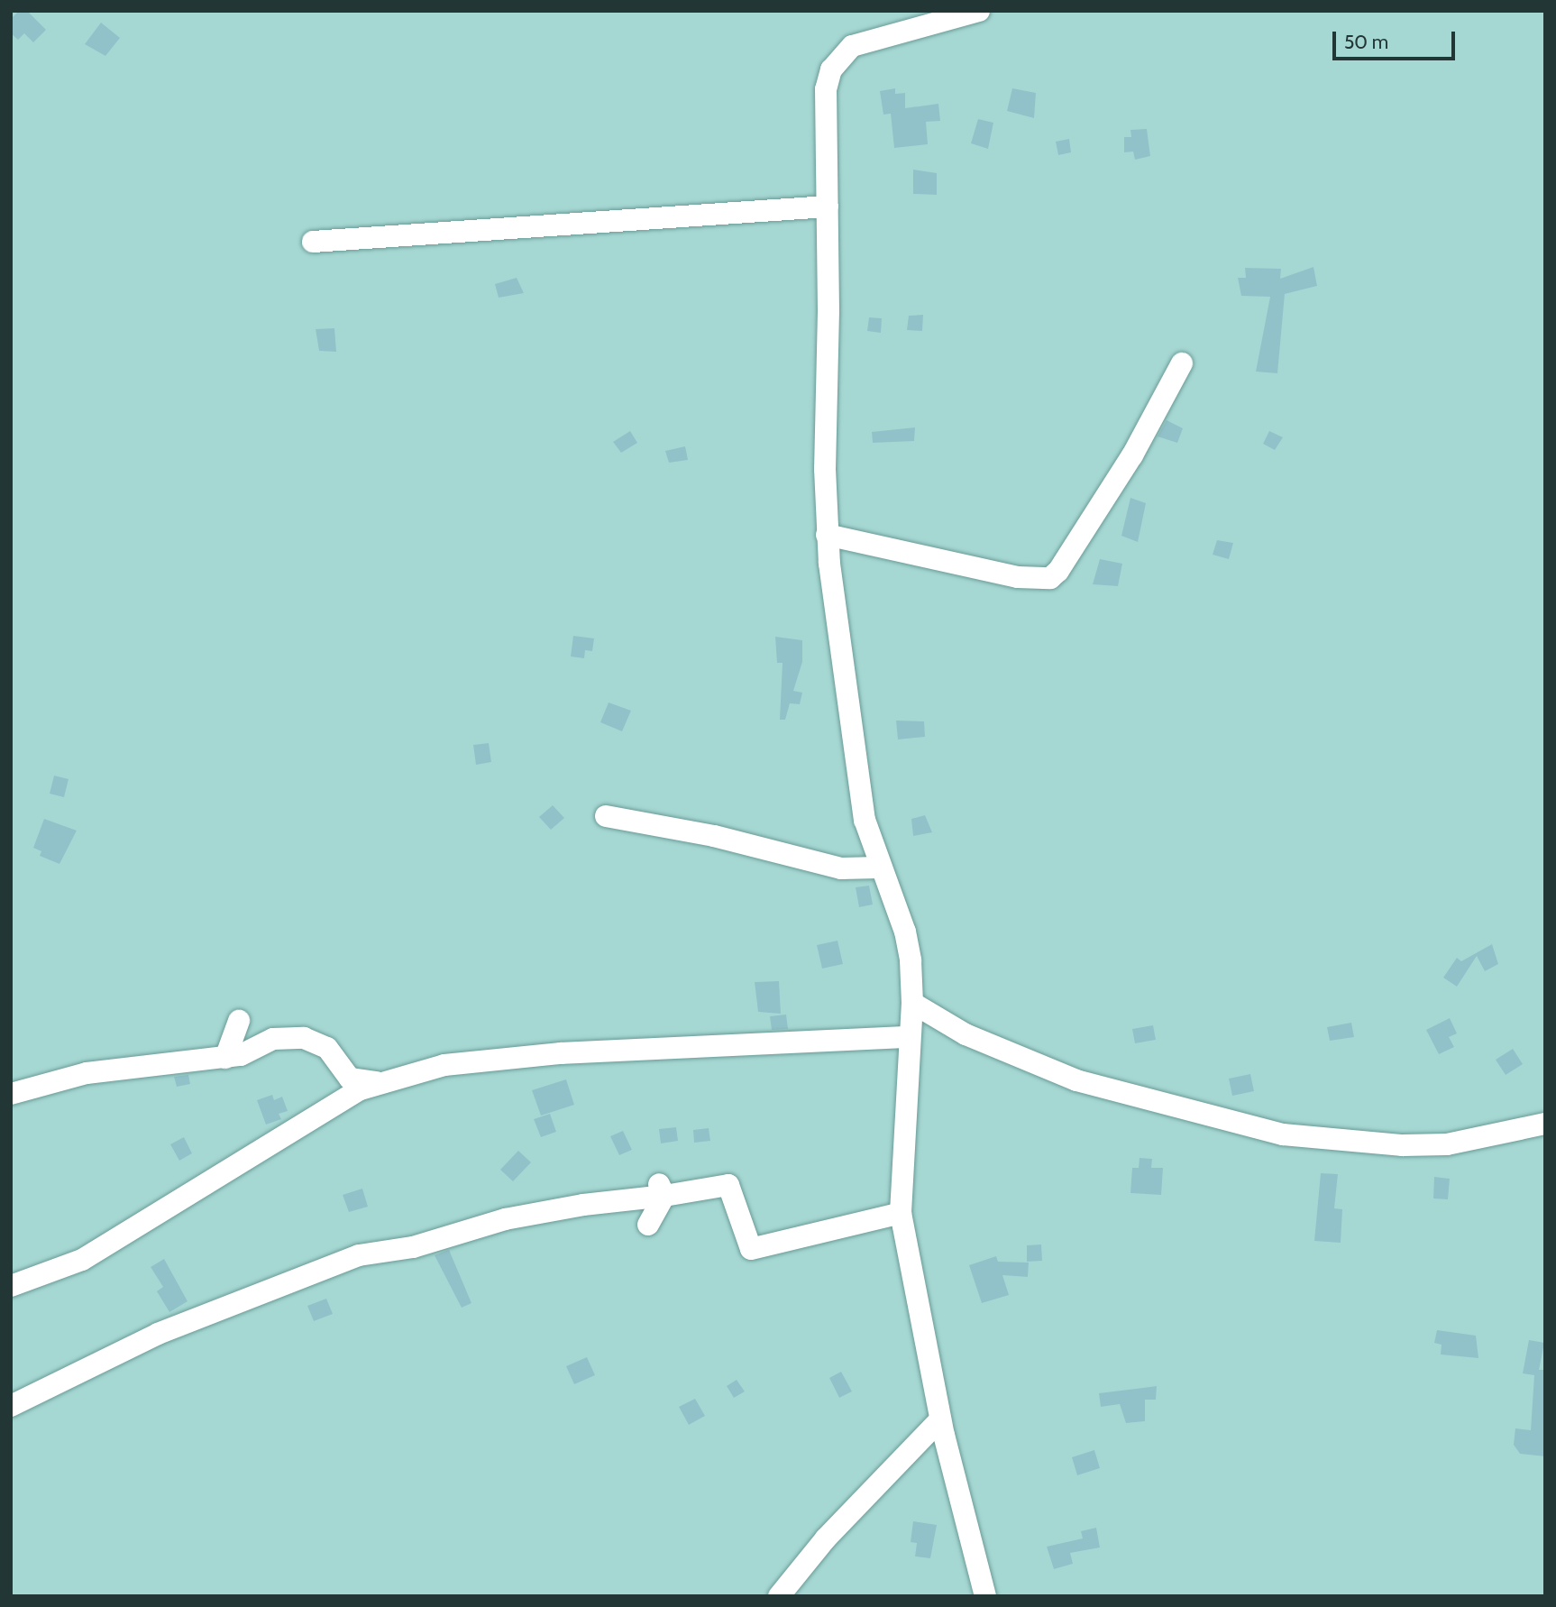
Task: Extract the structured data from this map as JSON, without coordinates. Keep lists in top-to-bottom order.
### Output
{
  "scale_bar": "50 m"
}
